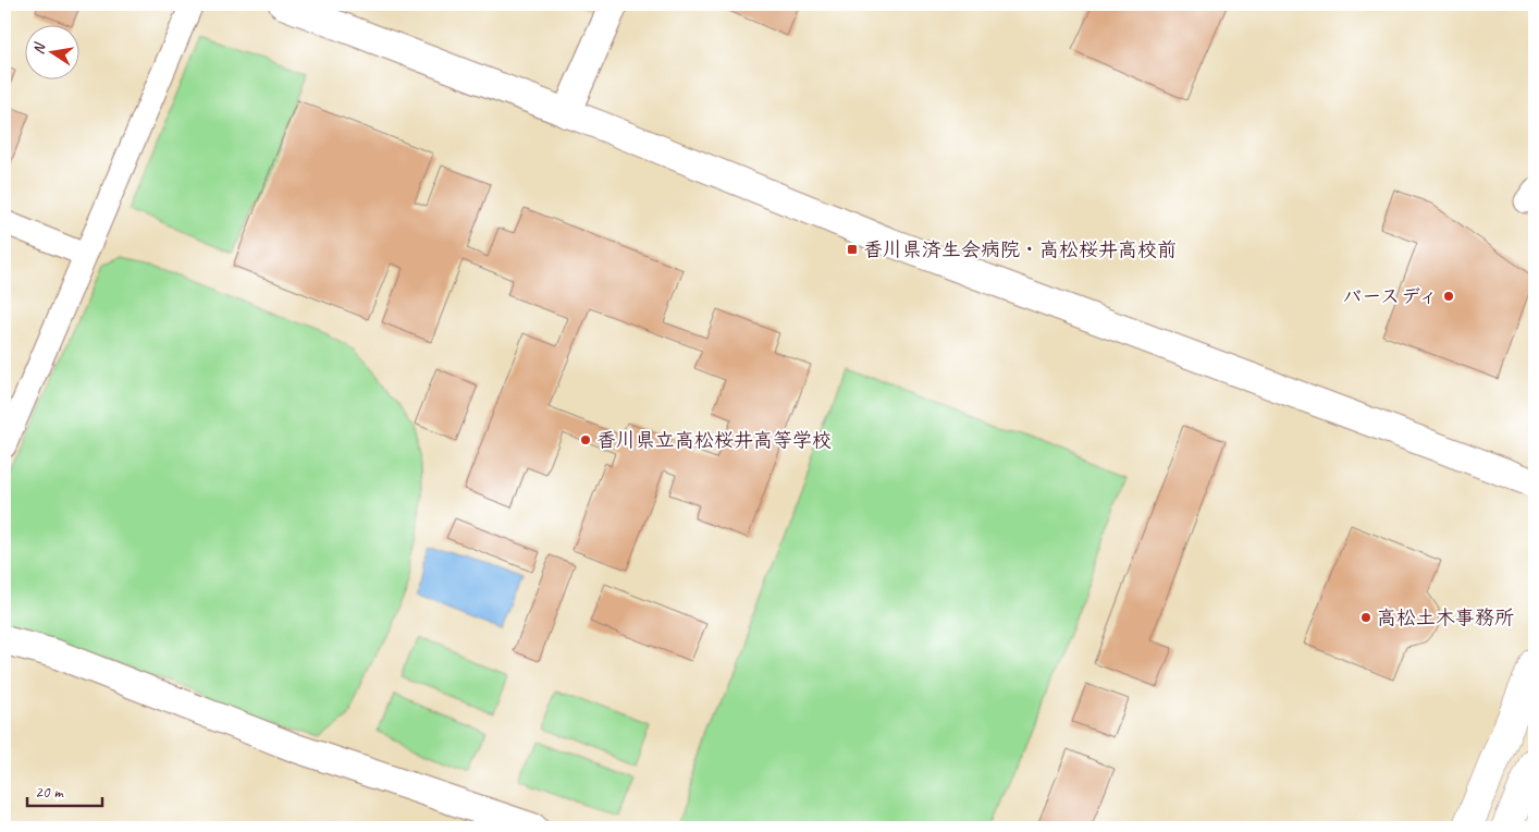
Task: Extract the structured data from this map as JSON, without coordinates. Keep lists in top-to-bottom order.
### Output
{
  "places": {
    "transit": ["香川県済生会病院・高松桜井高校前"],
    "other": ["バースディ", "香川県立高松桜井高等学校", "高松土木事務所"]
  },
  "scale_bar": "20 m",
  "north": "left"
}
